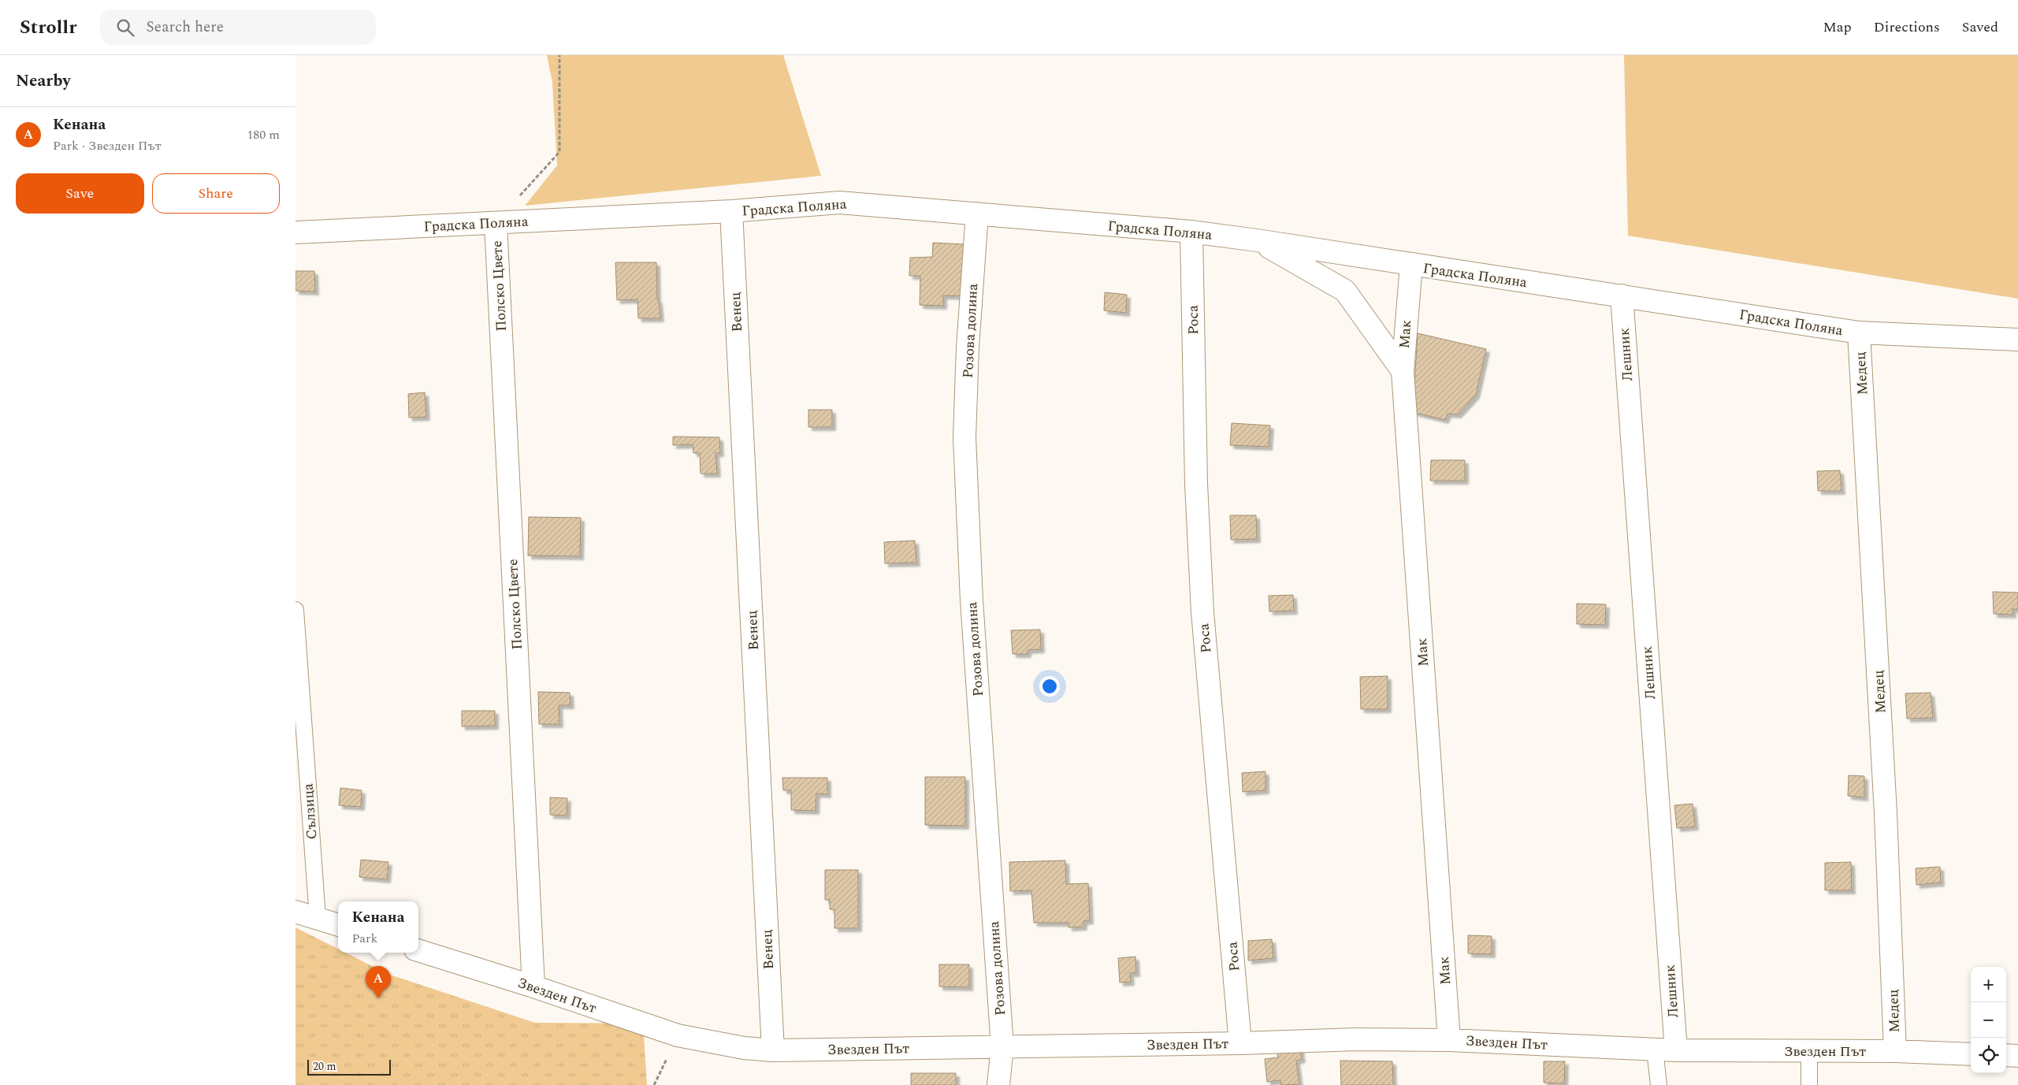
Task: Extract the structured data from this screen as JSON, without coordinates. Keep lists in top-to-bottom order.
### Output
{
  "streets": {
    "street": [
      "Градска Поляна",
      "Полско Цвете",
      "Венец",
      "Роса",
      "Розова долина",
      "Мак",
      "Лешник",
      "Медец",
      "Звезден Път"
    ],
    "lane": ["Сълзица"]
  },
  "crossings": [
    ["Градска Поляна", "Полско Цвете"],
    ["Градска Поляна", "Венец"],
    ["Градска Поляна", "Роса"],
    ["Градска Поляна", "Розова долина"],
    ["Градска Поляна", "Мак"],
    ["Градска Поляна", "Лешник"],
    ["Градска Поляна", "Медец"],
    ["Полско Цвете", "Звезден Път"],
    ["Венец", "Звезден Път"],
    ["Роса", "Звезден Път"],
    ["Розова долина", "Звезден Път"],
    ["Мак", "Звезден Път"],
    ["Лешник", "Звезден Път"],
    ["Медец", "Звезден Път"]
  ],
  "scale_bar": "20 m",
  "page": {
    "header": "Strollr",
    "search": "Search here",
    "nav": ["Map", "Directions", "Saved"],
    "heading": "Nearby",
    "list": [
      {
        "mark": "A",
        "name": "Кенана",
        "note": "Park · Звезден Път",
        "value": "180 m"
      }
    ],
    "buttons": ["Save", "Share"],
    "popup": ["Кенана", "Park"],
    "pins": "A",
    "map_buttons": ["+", "−"],
    "scale": "20 m"
  }
}
